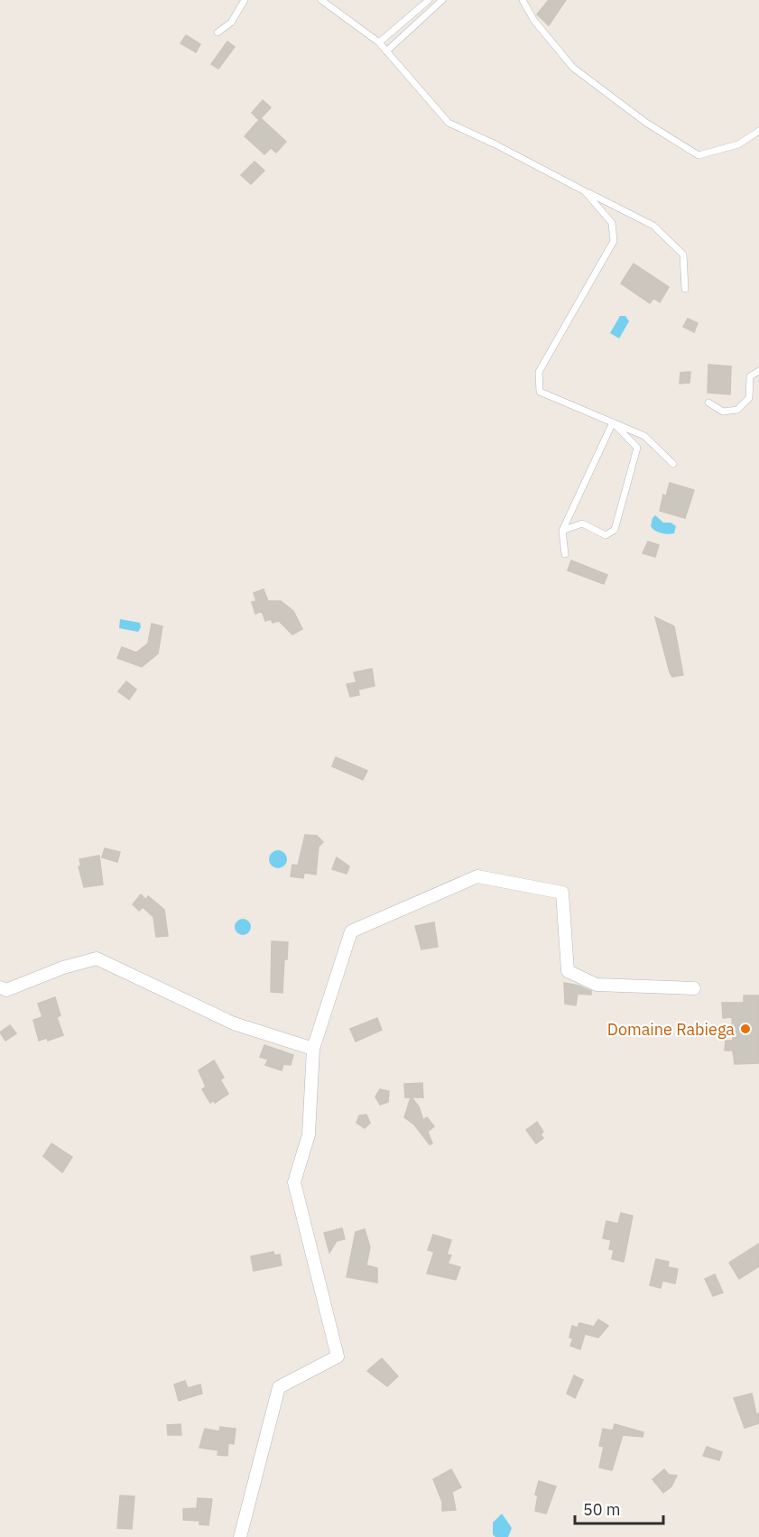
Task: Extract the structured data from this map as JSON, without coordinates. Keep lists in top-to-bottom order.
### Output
{
  "places": ["Domaine Rabiega"],
  "scale_bar": "50 m"
}
